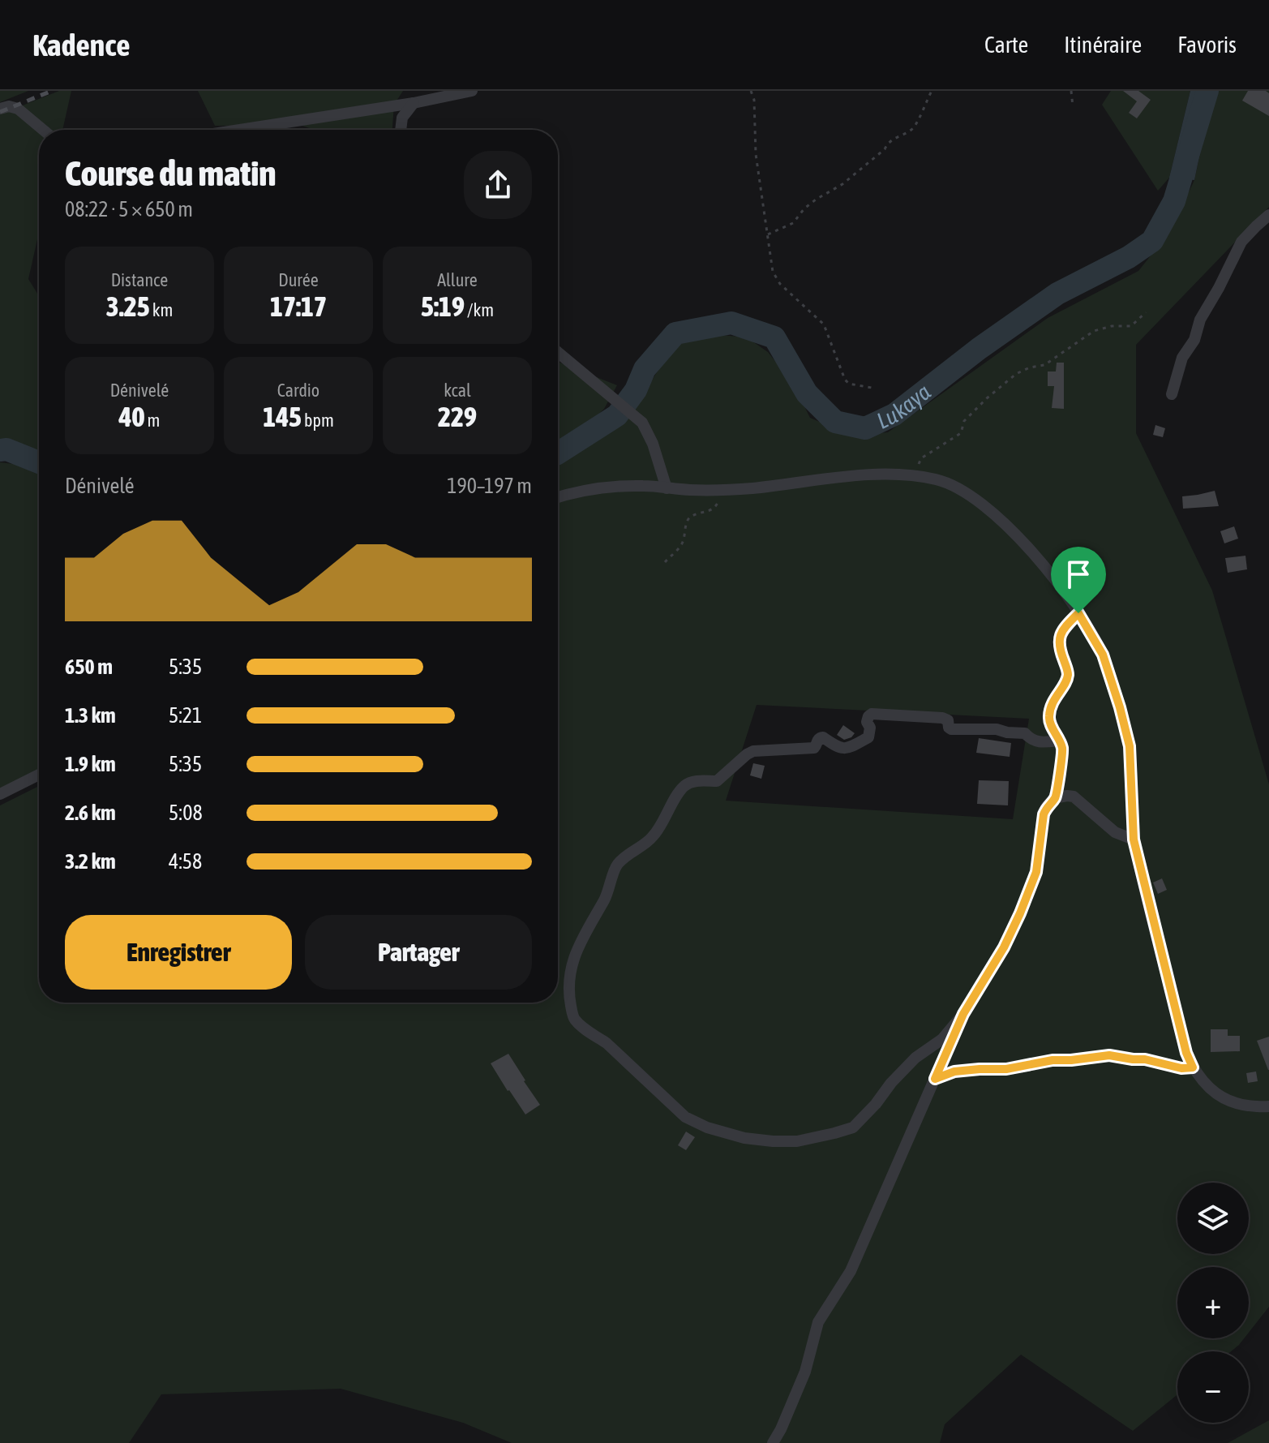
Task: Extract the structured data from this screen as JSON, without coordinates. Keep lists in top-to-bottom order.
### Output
{
  "water": ["Lukaya"],
  "page": {
    "header": "Kadence",
    "nav": ["Carte", "Itinéraire", "Favoris"],
    "heading": ["Course du matin", "08:22 · 5 × 650 m"],
    "stats": [
      ["Distance", "3.25 km"],
      ["Durée", "17:17"],
      ["Allure", "5:19 /km"],
      ["Dénivelé", "40 m"],
      ["Cardio", "145 bpm"],
      ["kcal", "229"]
    ],
    "chart": ["Dénivelé", "190–197 m"],
    "list": [
      {
        "name": "650 m",
        "note": "5:35"
      },
      {
        "name": "1.3 km",
        "note": "5:21"
      },
      {
        "name": "1.9 km",
        "note": "5:35"
      },
      {
        "name": "2.6 km",
        "note": "5:08"
      },
      {
        "name": "3.2 km",
        "note": "4:58"
      }
    ],
    "buttons": ["Enregistrer", "Partager"],
    "map_buttons": ["+", "−"]
  }
}
